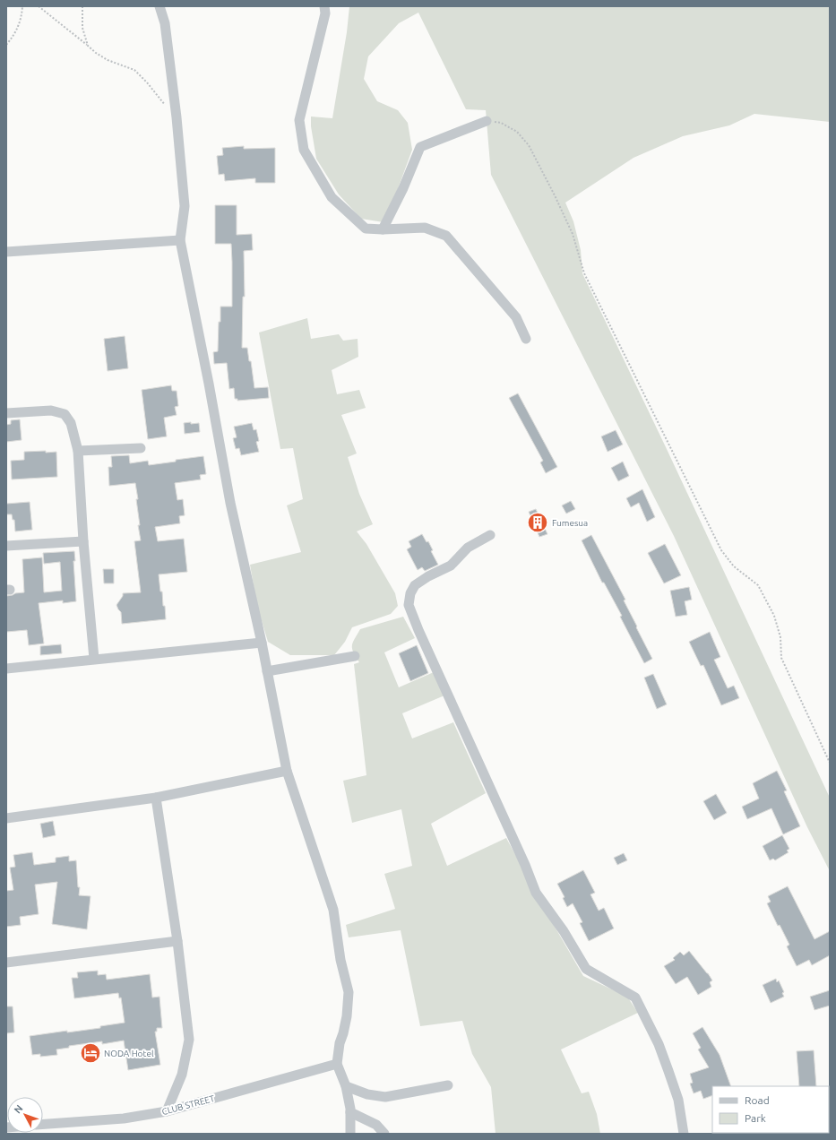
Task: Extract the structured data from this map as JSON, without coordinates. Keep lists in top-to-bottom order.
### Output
{
  "streets": {
    "street": ["CLUB STREET"]
  },
  "places": {
    "building": ["Fumesua"],
    "hotel": ["NODA Hotel"]
  },
  "legend": ["Road", "Park"],
  "north": "top left"
}
